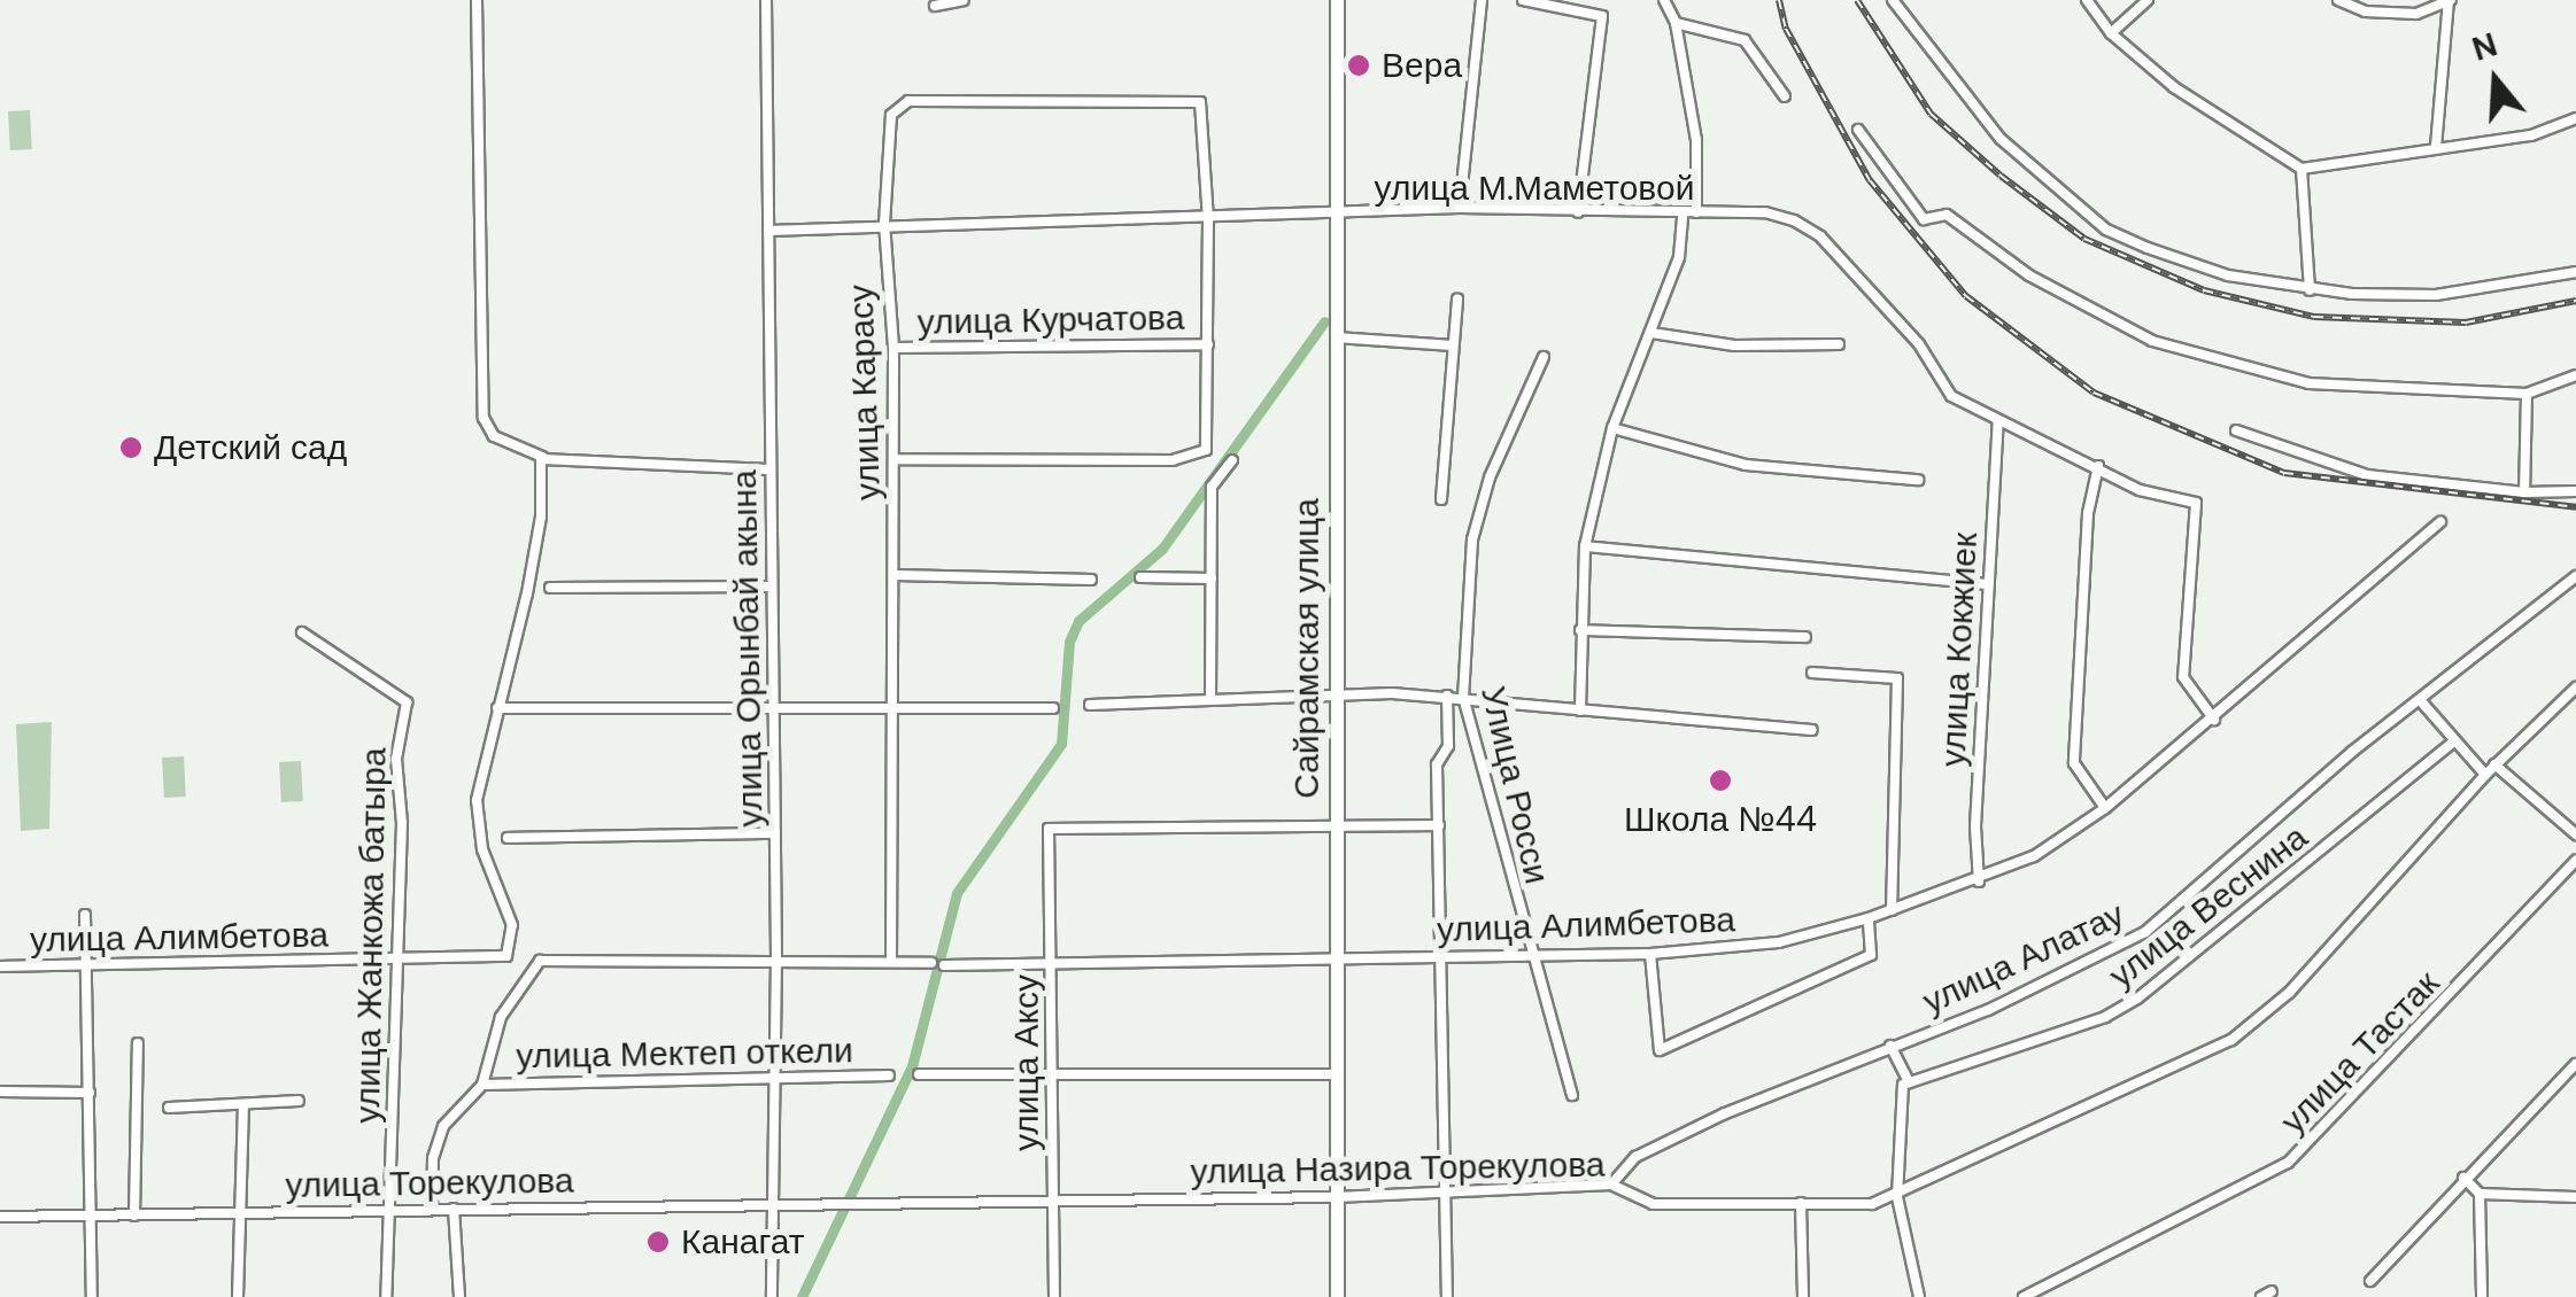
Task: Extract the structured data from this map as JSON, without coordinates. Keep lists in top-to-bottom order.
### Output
{
  "streets": {
    "main road": ["Сайрамская улица"],
    "street": [
      "улица М.Маметовой",
      "улица Курчатова",
      "улица Карасу",
      "улица Орынбай акына",
      "улица Кокжиек",
      "Улица Росси",
      "улица Веснина",
      "улица Алимбетова",
      "улица Жанкожа батыра",
      "улица Алатау",
      "улица Тастак",
      "улица Мектеп откели",
      "улица Аксу",
      "улица Назира Торекулова",
      "улица Торекулова"
    ]
  },
  "crossings": [
    ["улица М.Маметовой", "улица Карасу"],
    ["улица М.Маметовой", "улица Орынбай акына"],
    ["улица М.Маметовой", "Сайрамская улица"],
    ["улица М.Маметовой", "улица Кокжиек"],
    ["улица М.Маметовой", "улица Алимбетова"],
    ["улица Курчатова", "улица Карасу"],
    ["улица Орынбай акына", "улица Мектеп откели"],
    ["улица Орынбай акына", "улица Торекулова"],
    ["Сайрамская улица", "улица Алимбетова"],
    ["Сайрамская улица", "улица Аксу"],
    ["Сайрамская улица", "улица Назира Торекулова"],
    ["улица Кокжиек", "улица Алимбетова"],
    ["Улица Росси", "улица Алимбетова"],
    ["Улица Росси", "улица Назира Торекулова"],
    ["улица Алимбетова", "улица Жанкожа батыра"],
    ["улица Алимбетова", "улица Аксу"],
    ["улица Жанкожа батыра", "улица Торекулова"],
    ["улица Алатау", "улица Назира Торекулова"],
    ["улица Аксу", "улица Назира Торекулова"],
    ["улица Назира Торекулова", "улица Торекулова"]
  ],
  "places": [
    "Вера",
    "Детский сад",
    "Школа №44",
    "Канагат"
  ],
  "north": "top"
}
